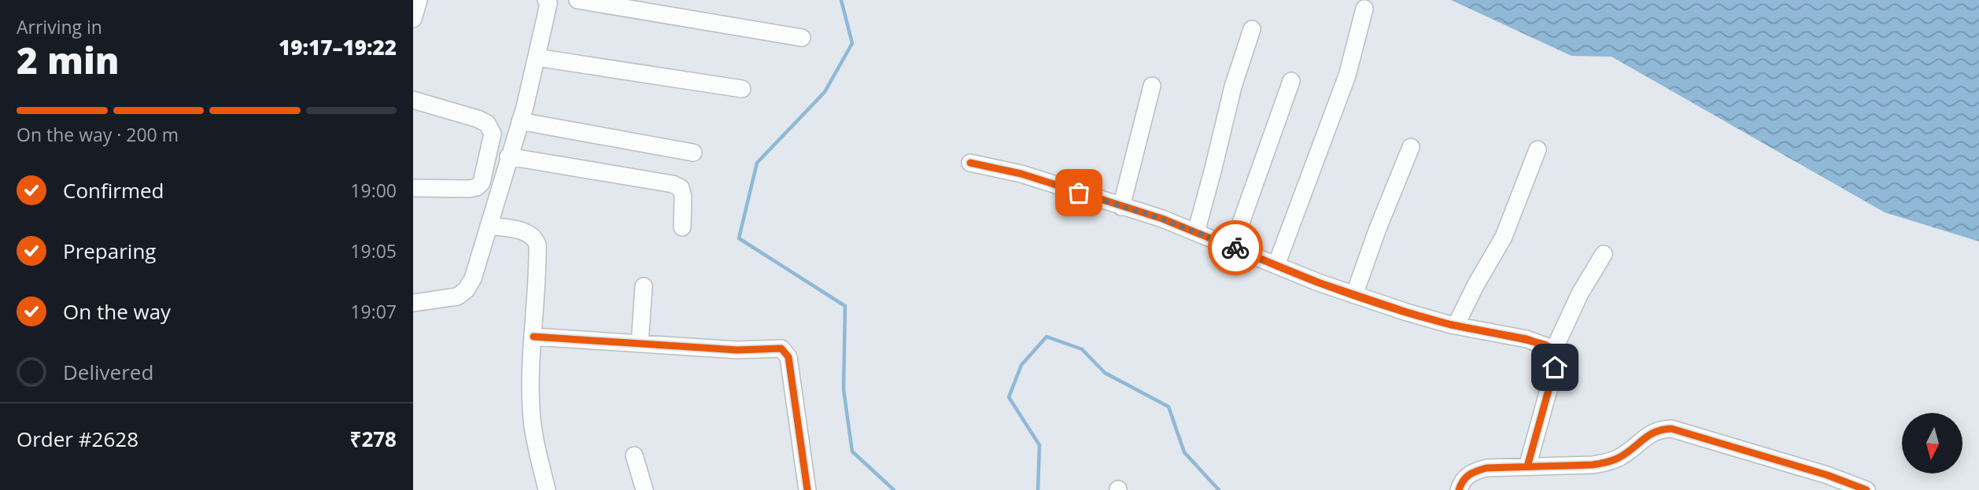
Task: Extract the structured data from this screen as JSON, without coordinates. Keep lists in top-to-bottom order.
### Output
{
  "north": "bottom",
  "page": {
    "heading": ["2 min", "Arriving in", "19:17–19:22"],
    "panel": ["Order #2628", "₹278"],
    "bar": "On the way · 200 m",
    "list": [
      ["Confirmed", "19:00"],
      ["Preparing", "19:05"],
      ["On the way", "19:07"],
      "Delivered"
    ]
  }
}
